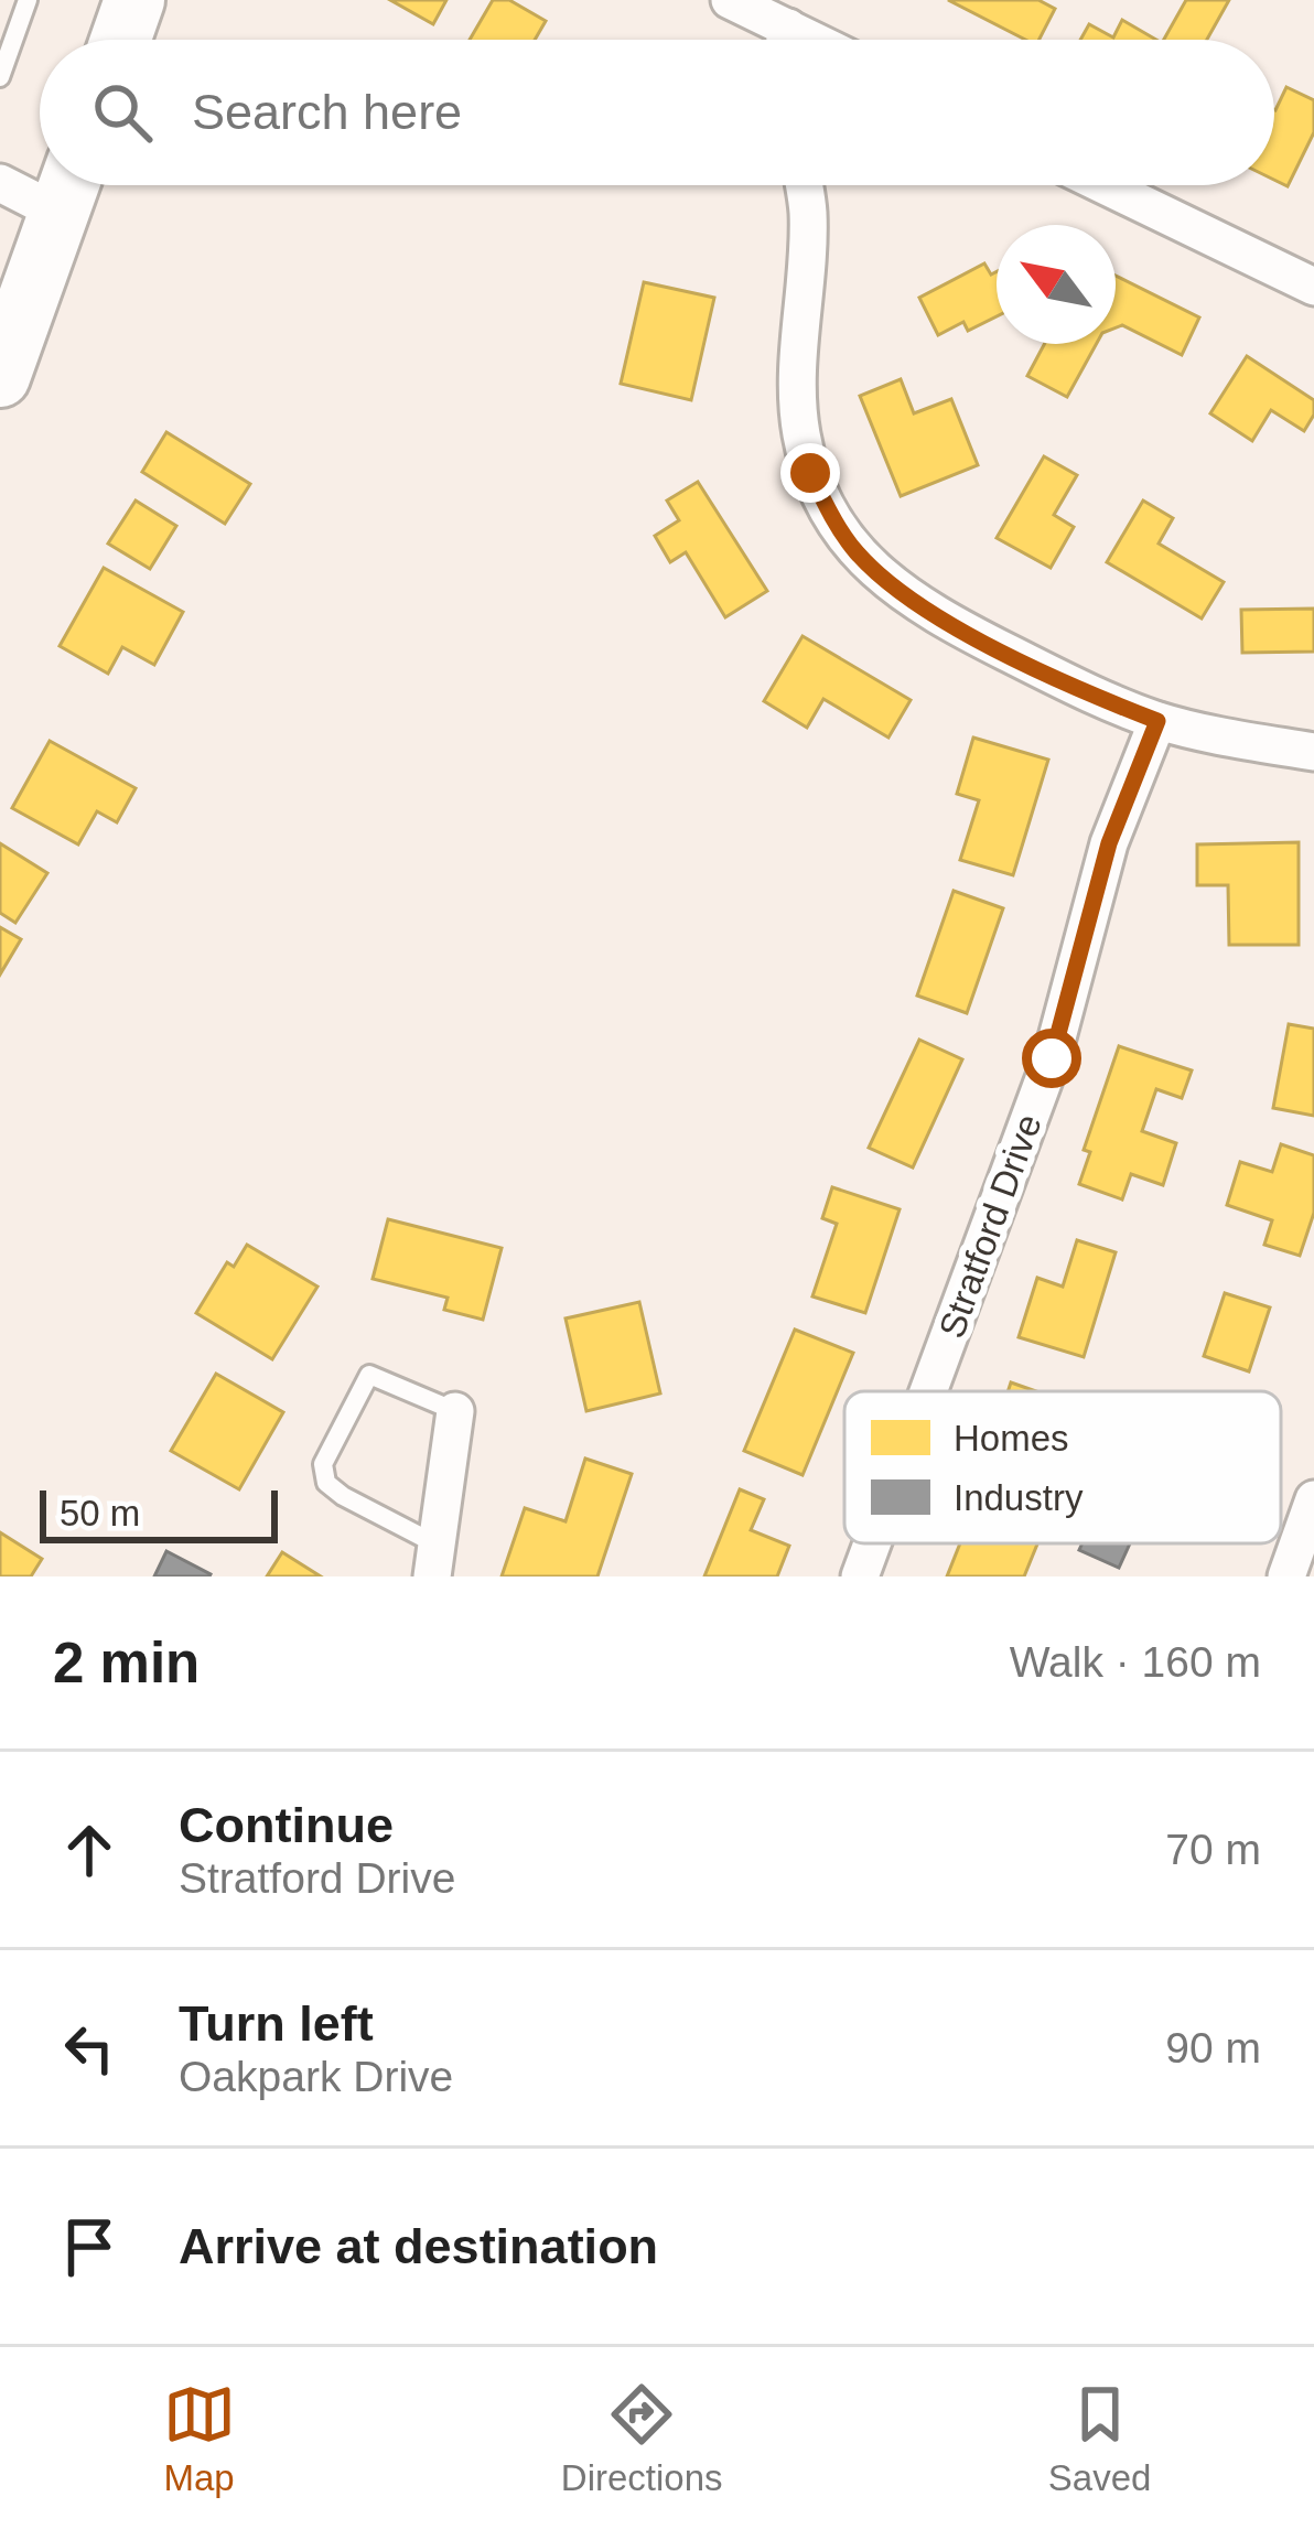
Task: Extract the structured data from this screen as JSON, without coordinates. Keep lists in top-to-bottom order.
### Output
{
  "streets": {
    "street": ["Stratford Drive"]
  },
  "legend": ["Homes", "Industry"],
  "scale_bar": "50 m",
  "north": "top left",
  "page": {
    "search": "Search here",
    "scale": "50 m",
    "heading": ["2 min", "Walk · 160 m"],
    "list": [
      ["Continue", "Stratford Drive", "70 m"],
      ["Turn left", "Oakpark Drive", "90 m"],
      "Arrive at destination"
    ],
    "nav": ["Map", "Directions", "Saved"]
  }
}
